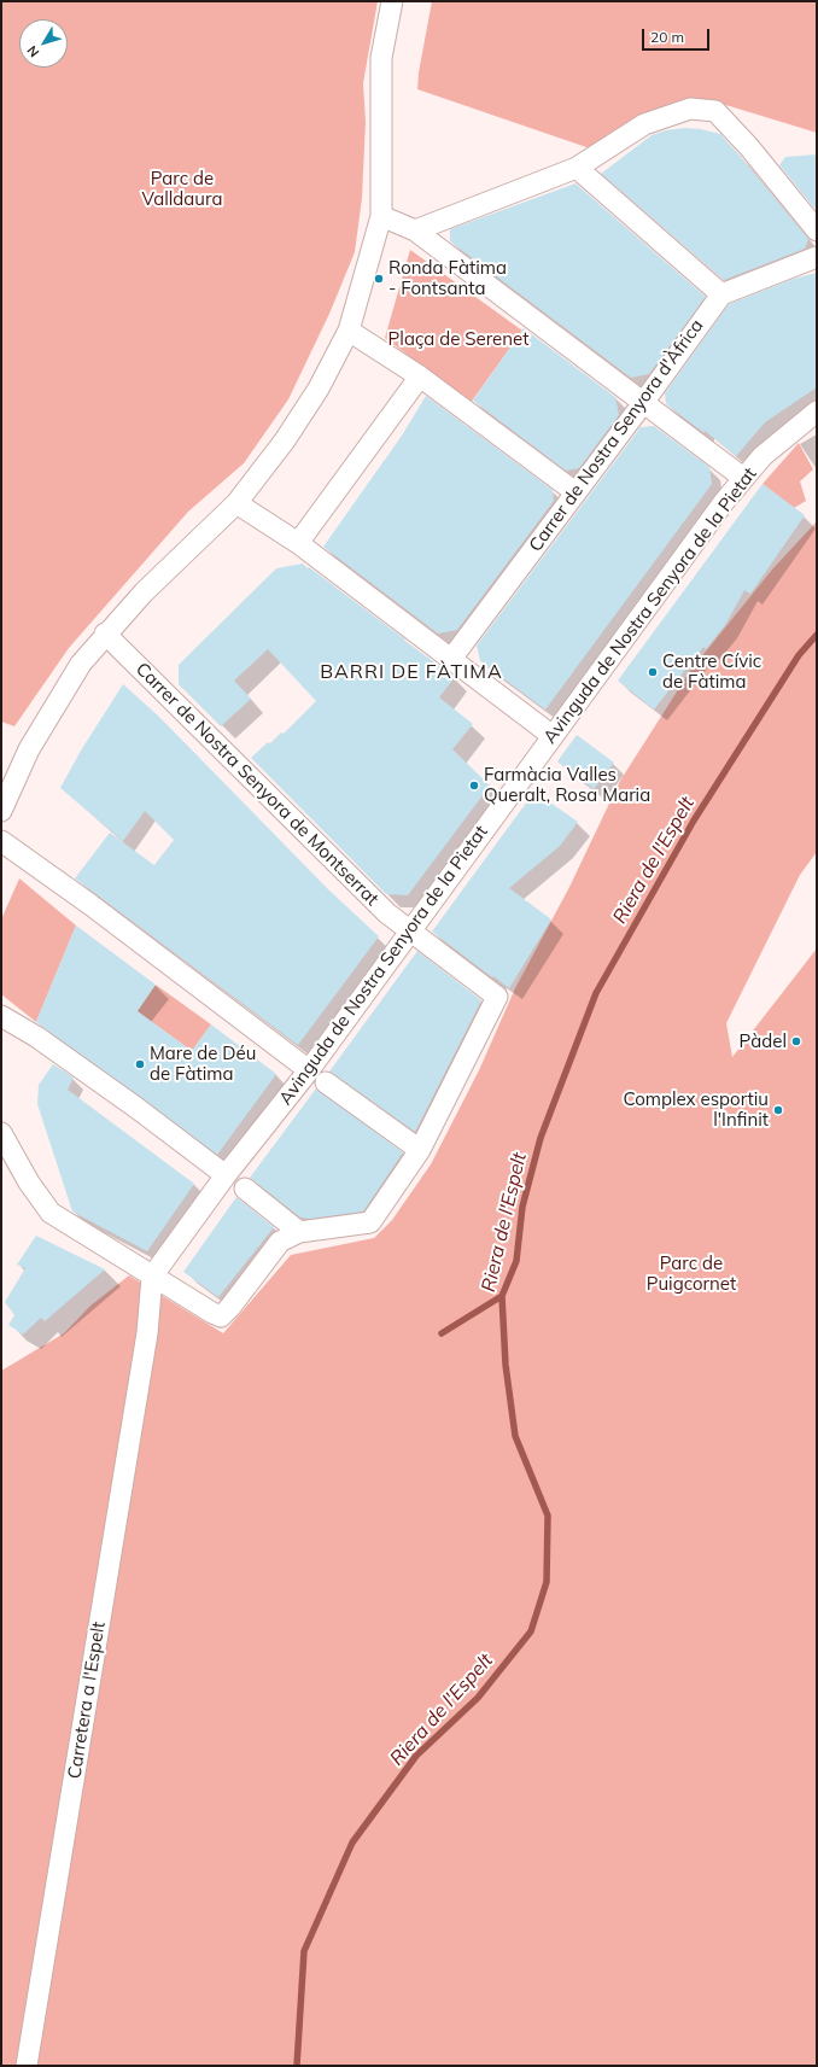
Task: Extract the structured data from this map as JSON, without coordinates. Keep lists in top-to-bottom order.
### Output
{
  "streets": {
    "street": [
      "Carrer de Nostra Senyora d'Àfrica",
      "Avinguda de Nostra Senyora de la Pietat",
      "Carrer de Nostra Senyora de Montserrat",
      "Carretera a l'Espelt"
    ]
  },
  "crossings": [
    ["Avinguda de Nostra Senyora de la Pietat", "Carrer de Nostra Senyora de Montserrat"],
    ["Avinguda de Nostra Senyora de la Pietat", "Carretera a l'Espelt"]
  ],
  "districts": ["BARRI DE FÀTIMA"],
  "water": ["Riera de l'Espelt"],
  "parks": ["Parc de Valldaura", "Plaça de Serenet", "Parc de Puigcornet"],
  "places": [
    "Ronda Fàtima - Fontsanta",
    "Centre Cívic de Fàtima",
    "Farmàcia Valles Queralt, Rosa Maria",
    "Pàdel",
    "Mare de Déu de Fàtima",
    "Complex esportiu l'Infinit"
  ],
  "scale_bar": "20 m",
  "north": "bottom left"
}
